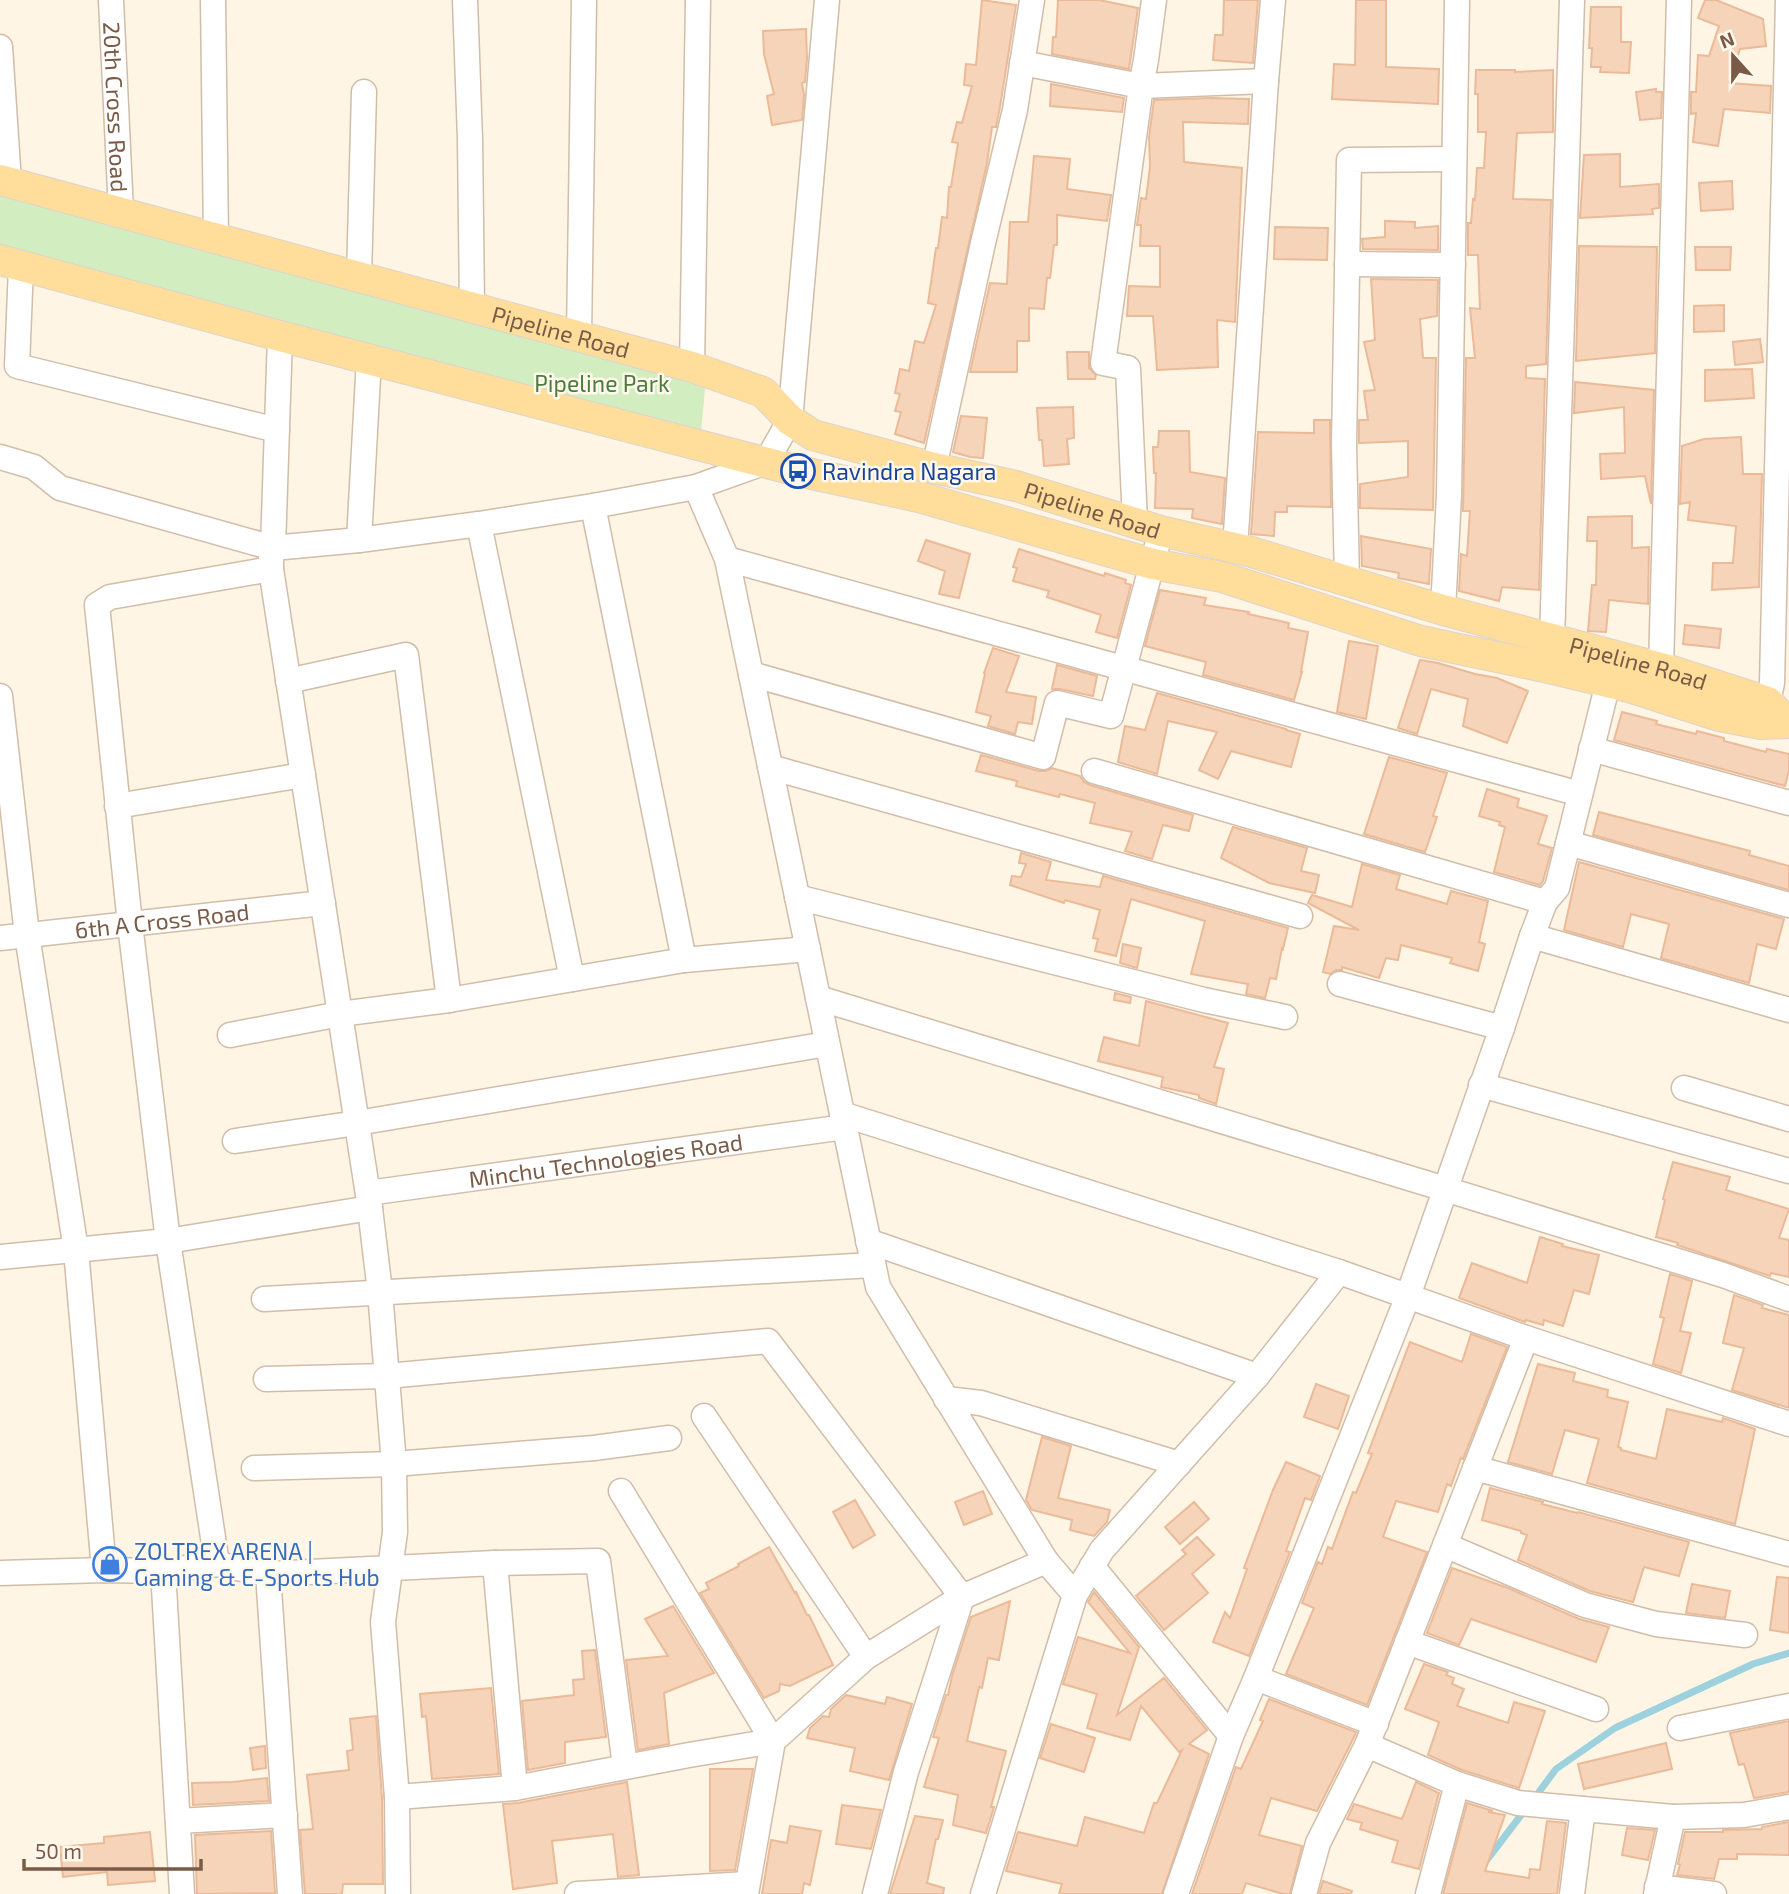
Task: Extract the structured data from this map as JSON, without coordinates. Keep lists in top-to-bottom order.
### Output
{
  "streets": {
    "main road": ["Pipeline Road"],
    "street": ["20th Cross Road", "6th A Cross Road", "Minchu Technologies Road"]
  },
  "crossings": [
    ["20th Cross Road", "Pipeline Road"]
  ],
  "parks": ["Pipeline Park"],
  "places": {
    "bus stop": ["Ravindra Nagara"],
    "shop": ["ZOLTREX ARENA | Gaming & E-Sports Hub"]
  },
  "scale_bar": "50 m",
  "north": "top"
}
